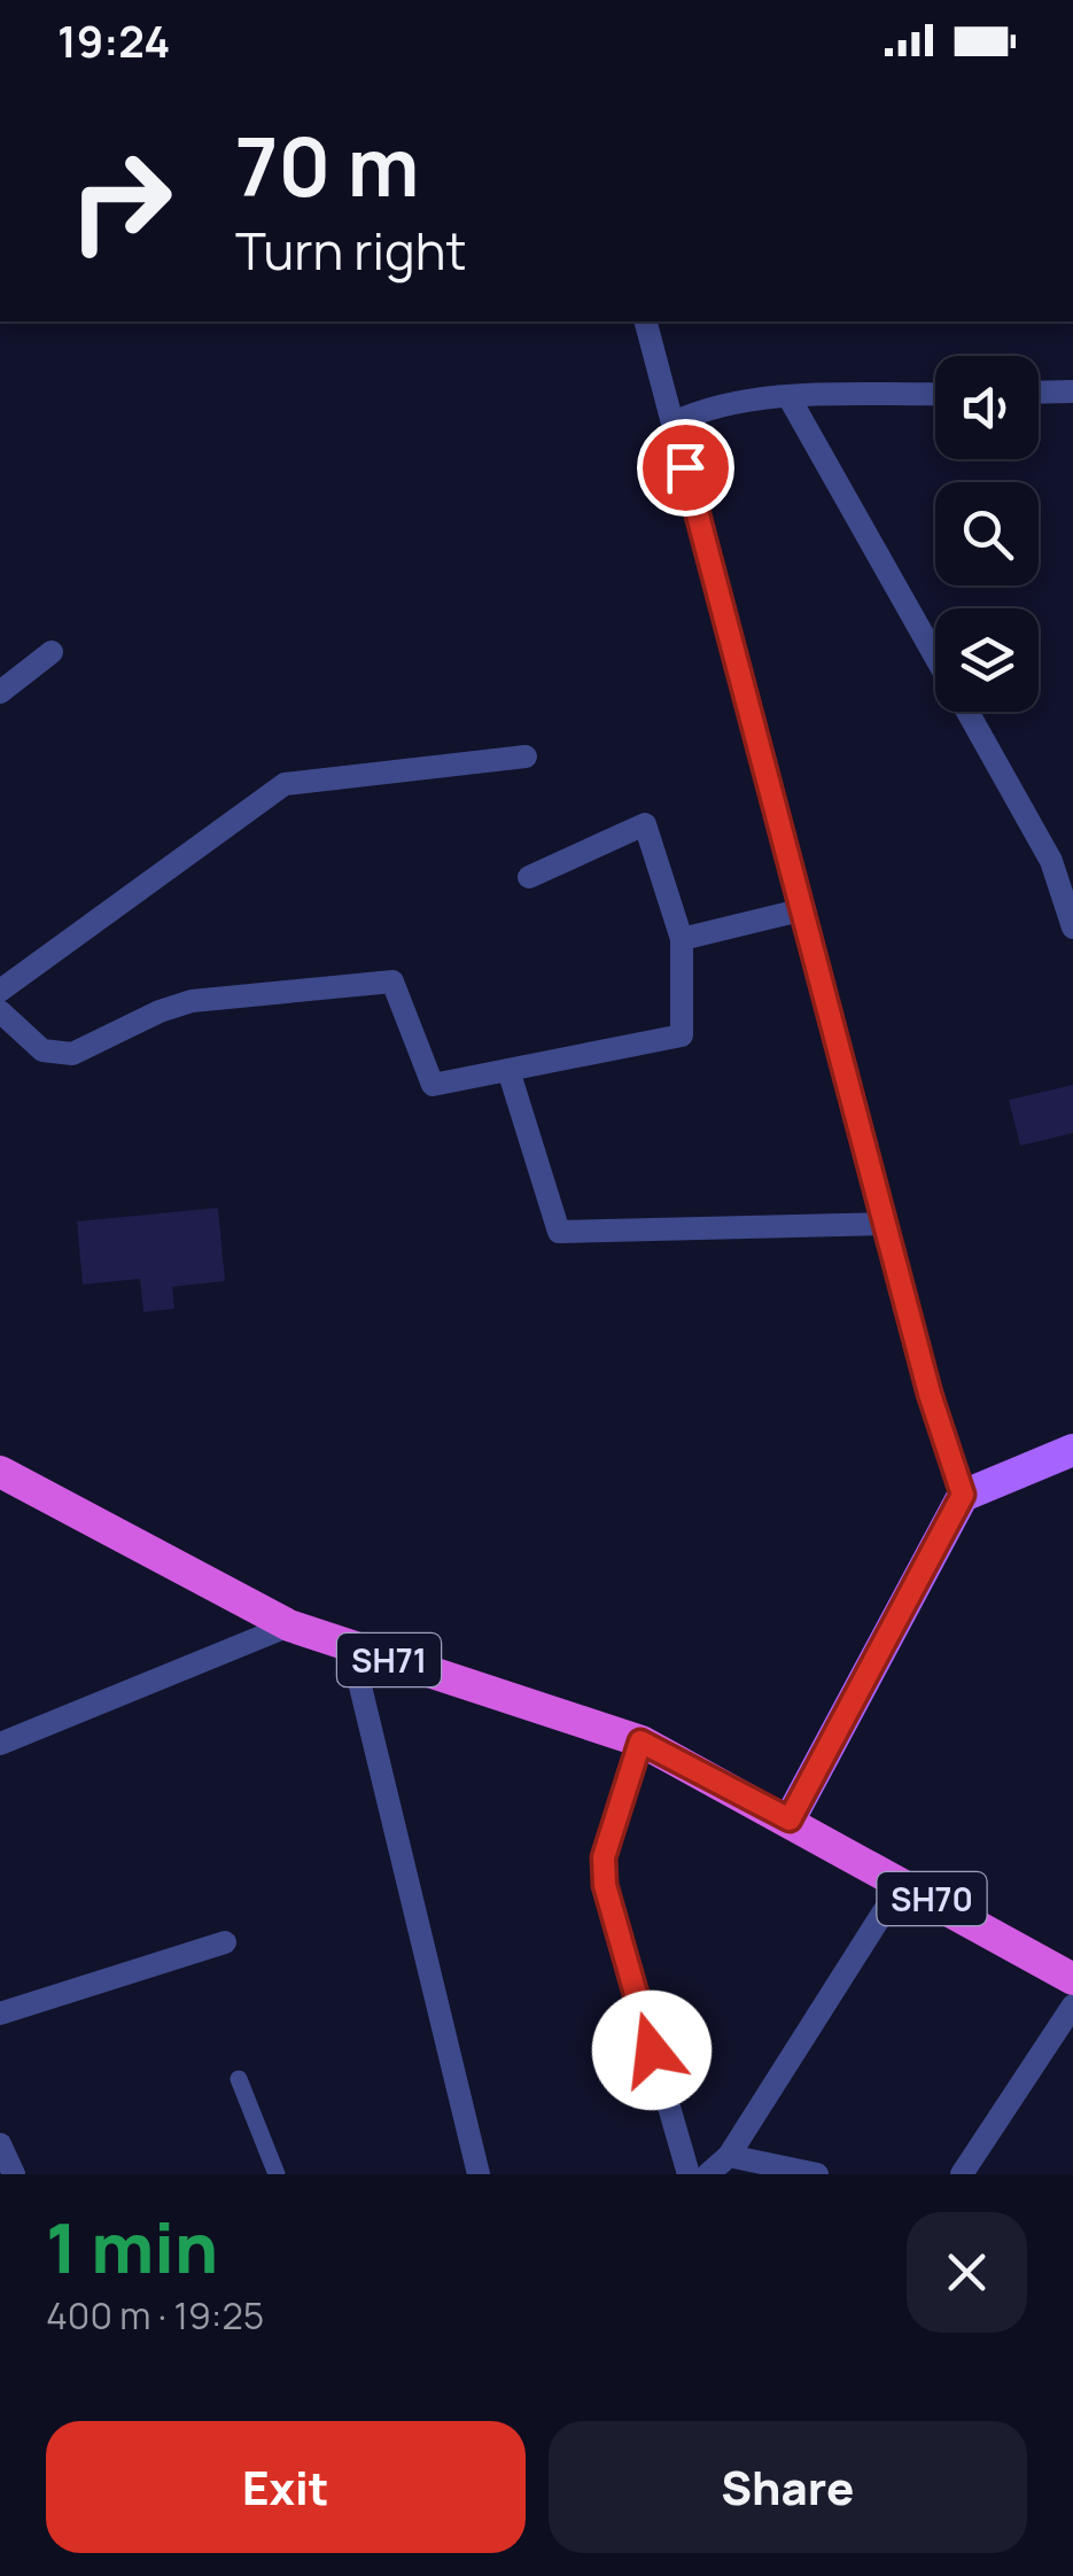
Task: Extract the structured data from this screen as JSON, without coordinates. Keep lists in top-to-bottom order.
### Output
{
  "streets": {
    "highway": ["SH71", "SH70"]
  },
  "crossings": [
    ["SH71", "SH70"]
  ],
  "page": {
    "status": "19:24",
    "turn": ["70 m", "Turn right"],
    "heading": ["1 min", "400 m · 19:25"],
    "buttons": ["Exit", "Share"]
  }
}
